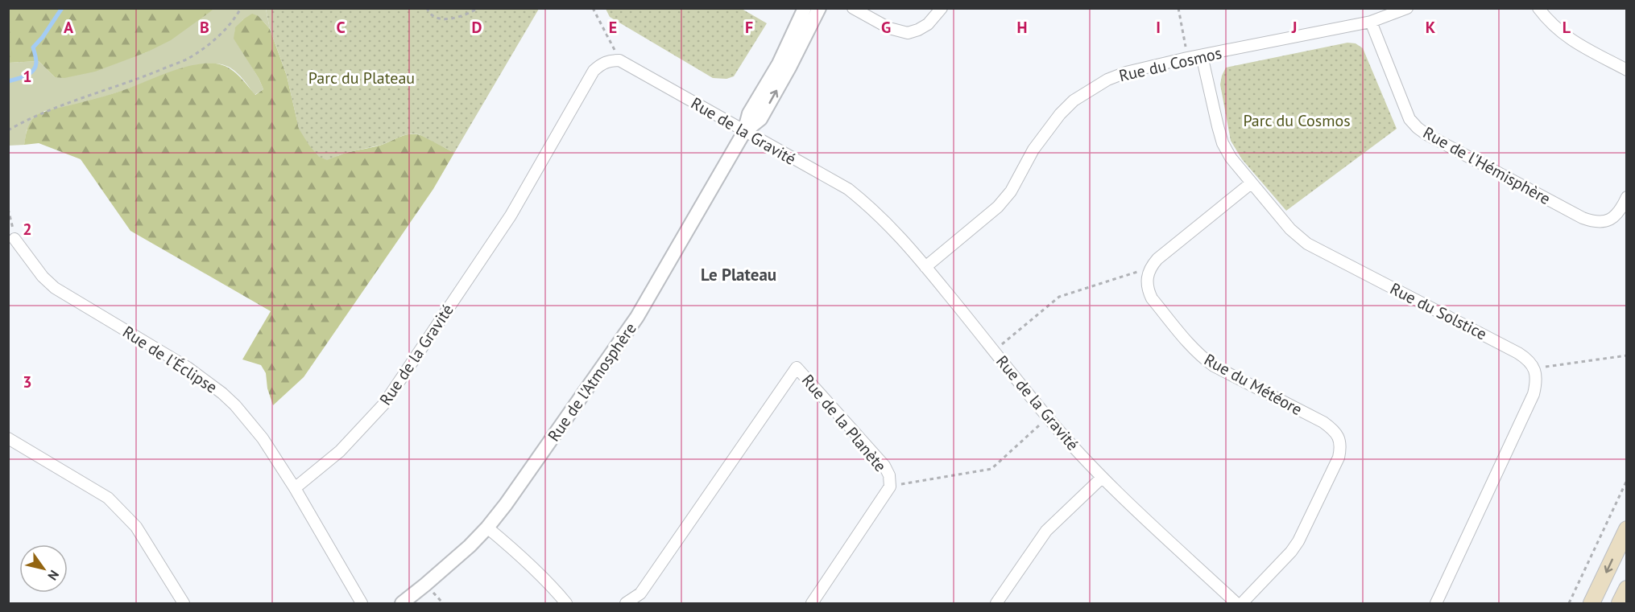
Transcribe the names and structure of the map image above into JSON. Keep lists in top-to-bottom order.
{
  "streets": {
    "street": [
      "Rue du Cosmos",
      "Rue de la Gravité",
      "Rue de l'Hémisphère",
      "Rue du Solstice",
      "Rue de l'Éclipse",
      "Rue de l'Atmosphère",
      "Rue du Météore",
      "Rue de la Planète"
    ]
  },
  "crossings": [
    ["Rue du Cosmos", "Rue de la Gravité"],
    ["Rue du Cosmos", "Rue de l'Hémisphère"],
    ["Rue du Cosmos", "Rue du Solstice"],
    ["Rue de la Gravité", "Rue de l'Éclipse"],
    ["Rue de la Gravité", "Rue de l'Atmosphère"]
  ],
  "districts": ["Le Plateau"],
  "parks": ["Parc du Plateau", "Parc du Cosmos"],
  "north": "bottom right",
  "grid": {
    "columns": [
      "A",
      "B",
      "C",
      "D",
      "E",
      "F",
      "G",
      "H",
      "I",
      "J",
      "K",
      "L"
    ],
    "rows": ["1", "2", "3"]
  }
}
